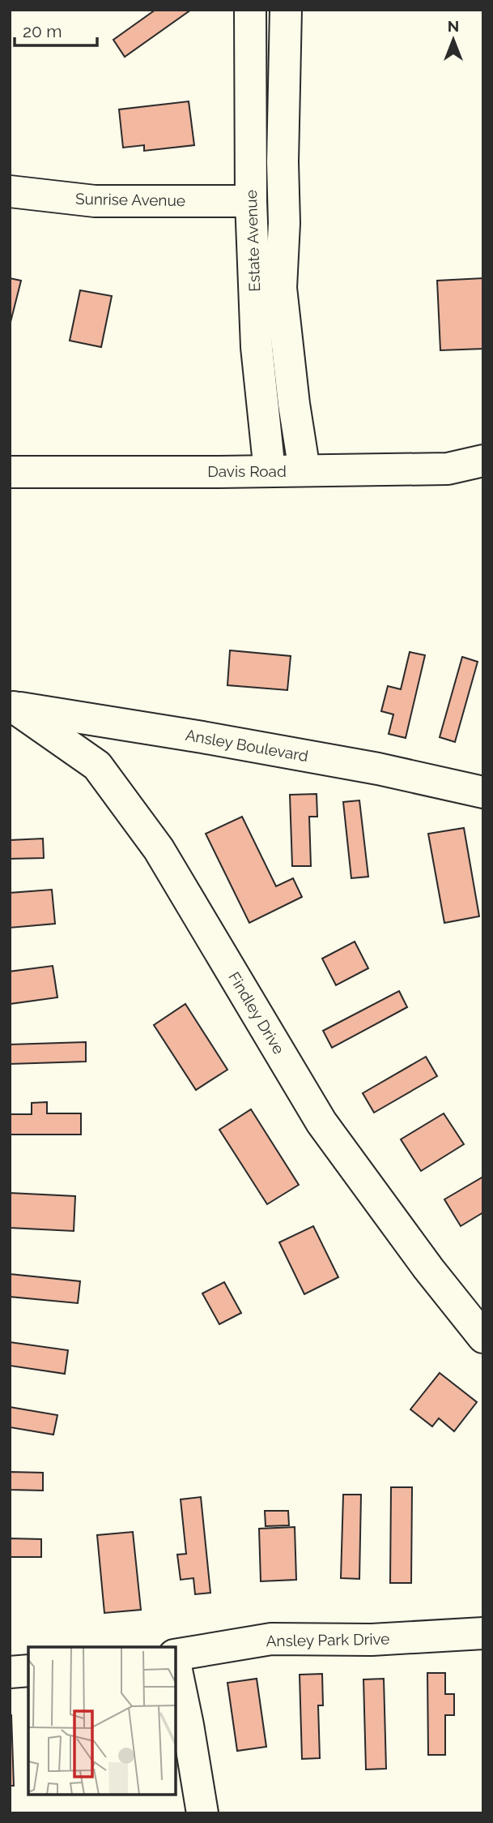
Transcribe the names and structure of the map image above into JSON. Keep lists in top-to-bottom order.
{
  "streets": {
    "street": [
      "Sunrise Avenue",
      "Estate Avenue",
      "Davis Road",
      "Ansley Boulevard",
      "Findley Drive",
      "Ansley Park Drive"
    ]
  },
  "crossings": [
    ["Sunrise Avenue", "Estate Avenue"],
    ["Estate Avenue", "Davis Road"],
    ["Ansley Boulevard", "Findley Drive"]
  ],
  "scale_bar": "20 m",
  "north": "top"
}
